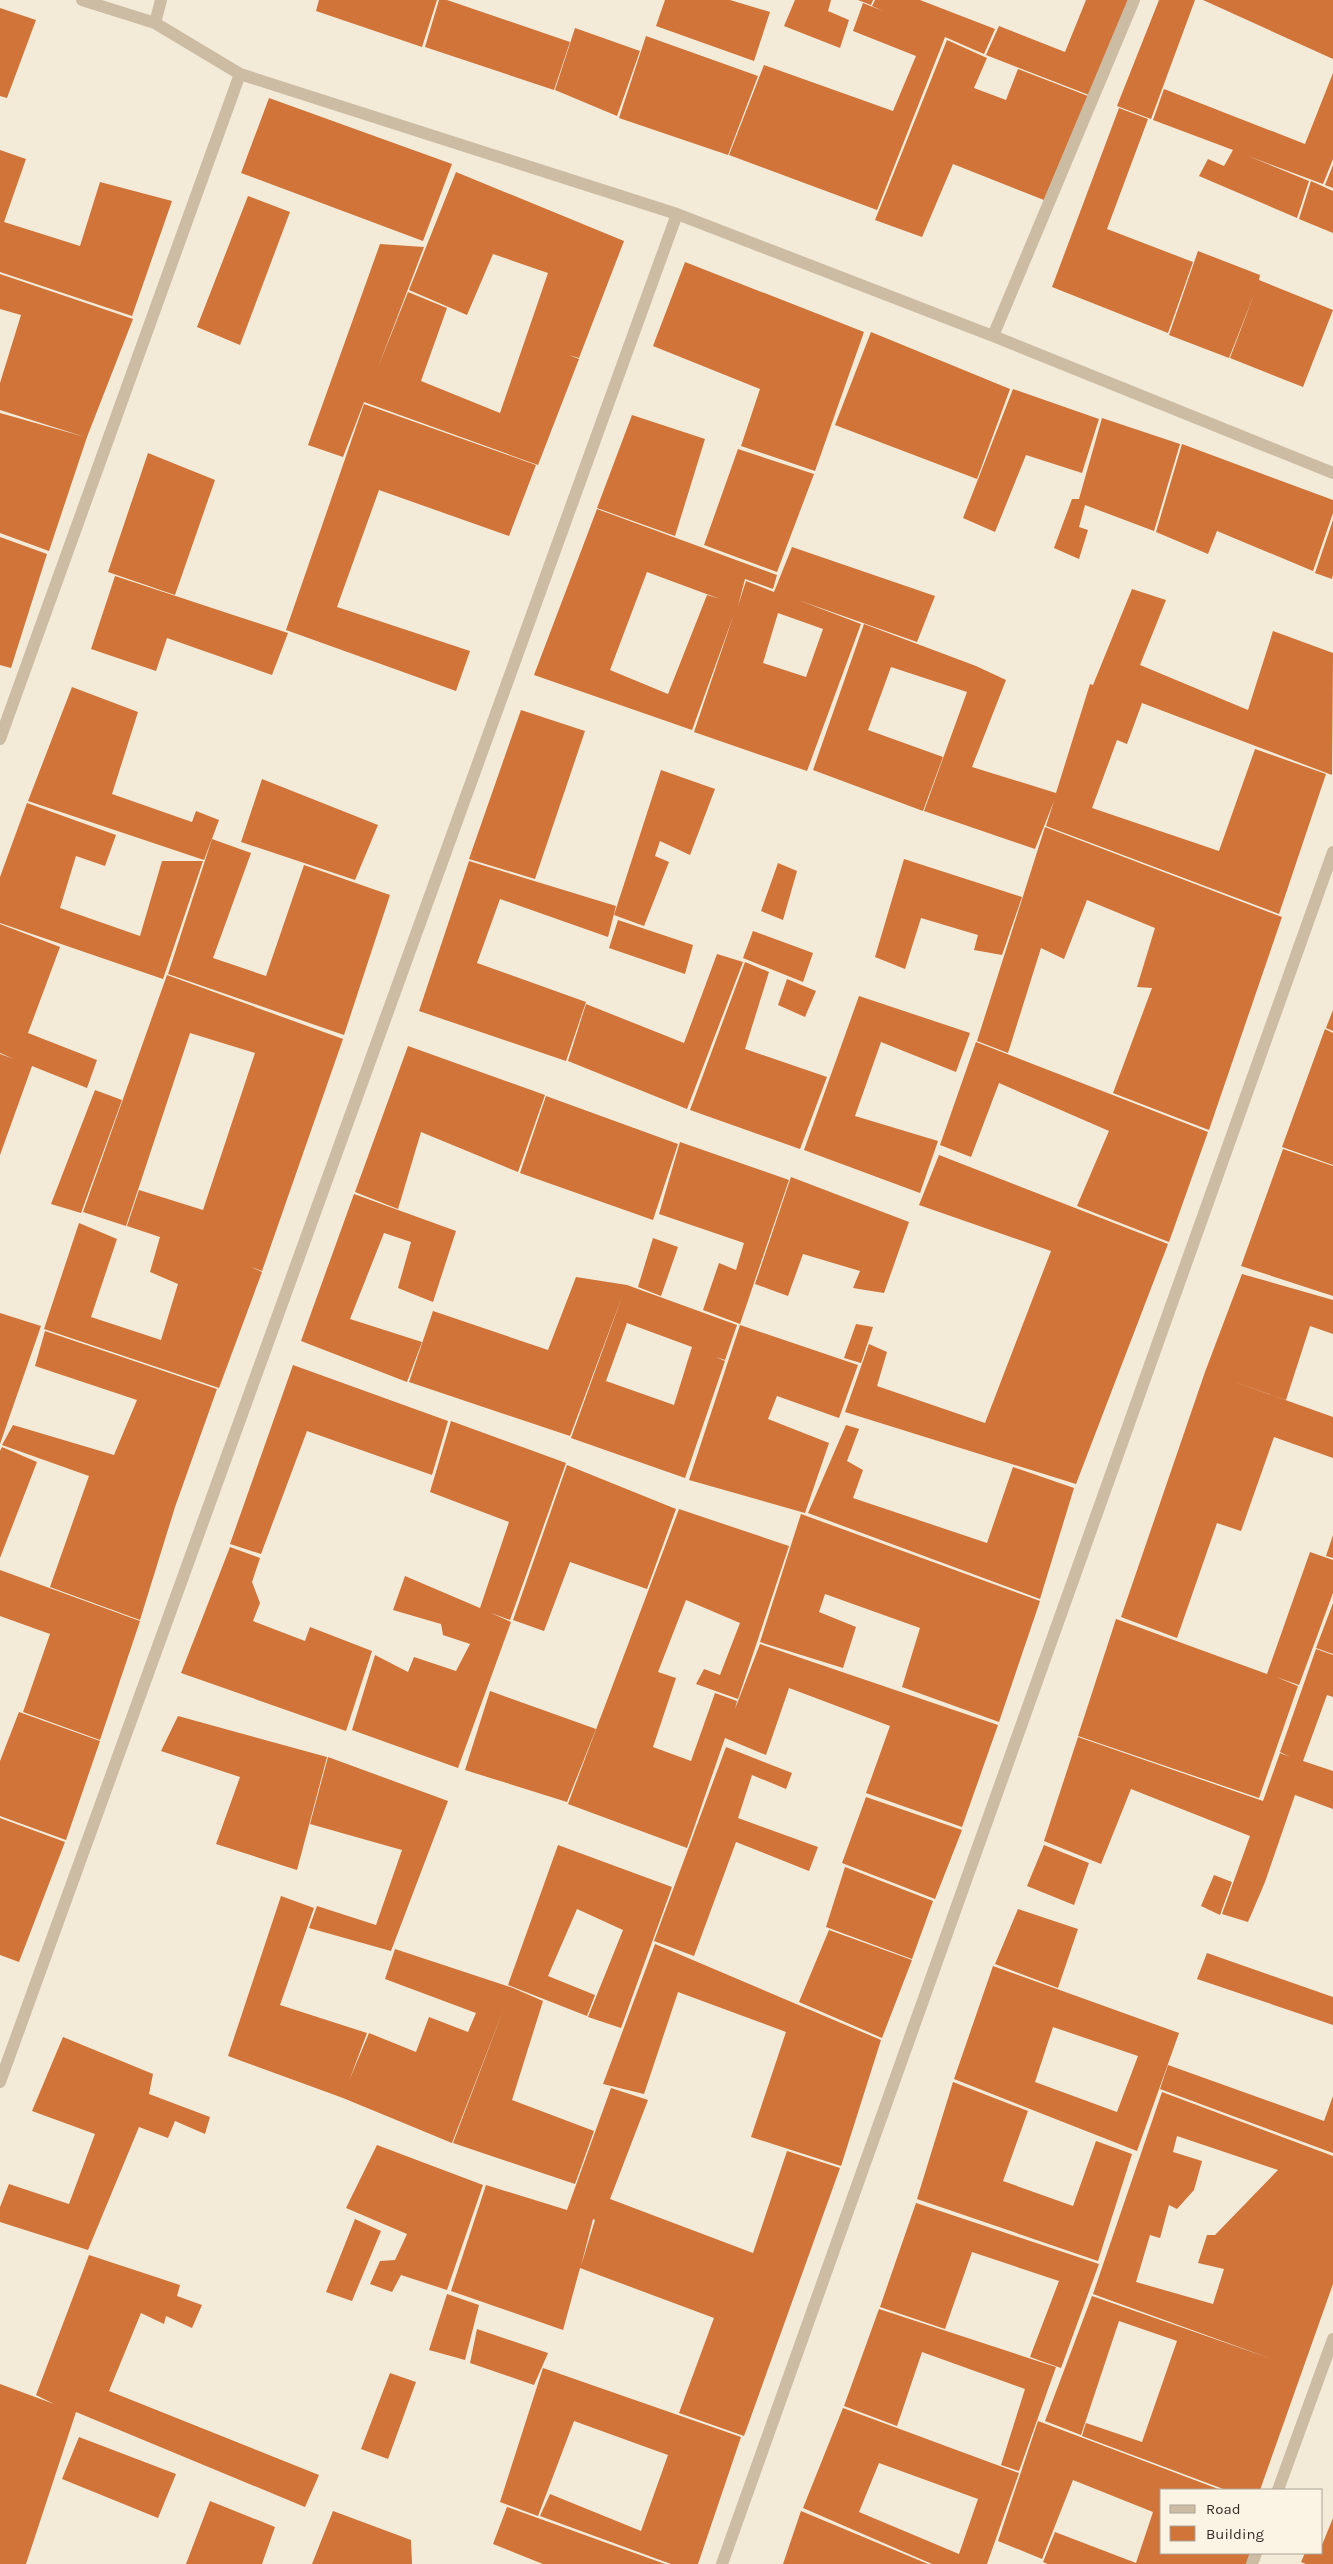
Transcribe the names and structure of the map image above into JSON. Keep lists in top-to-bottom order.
{
  "legend": ["Road", "Building"]
}
